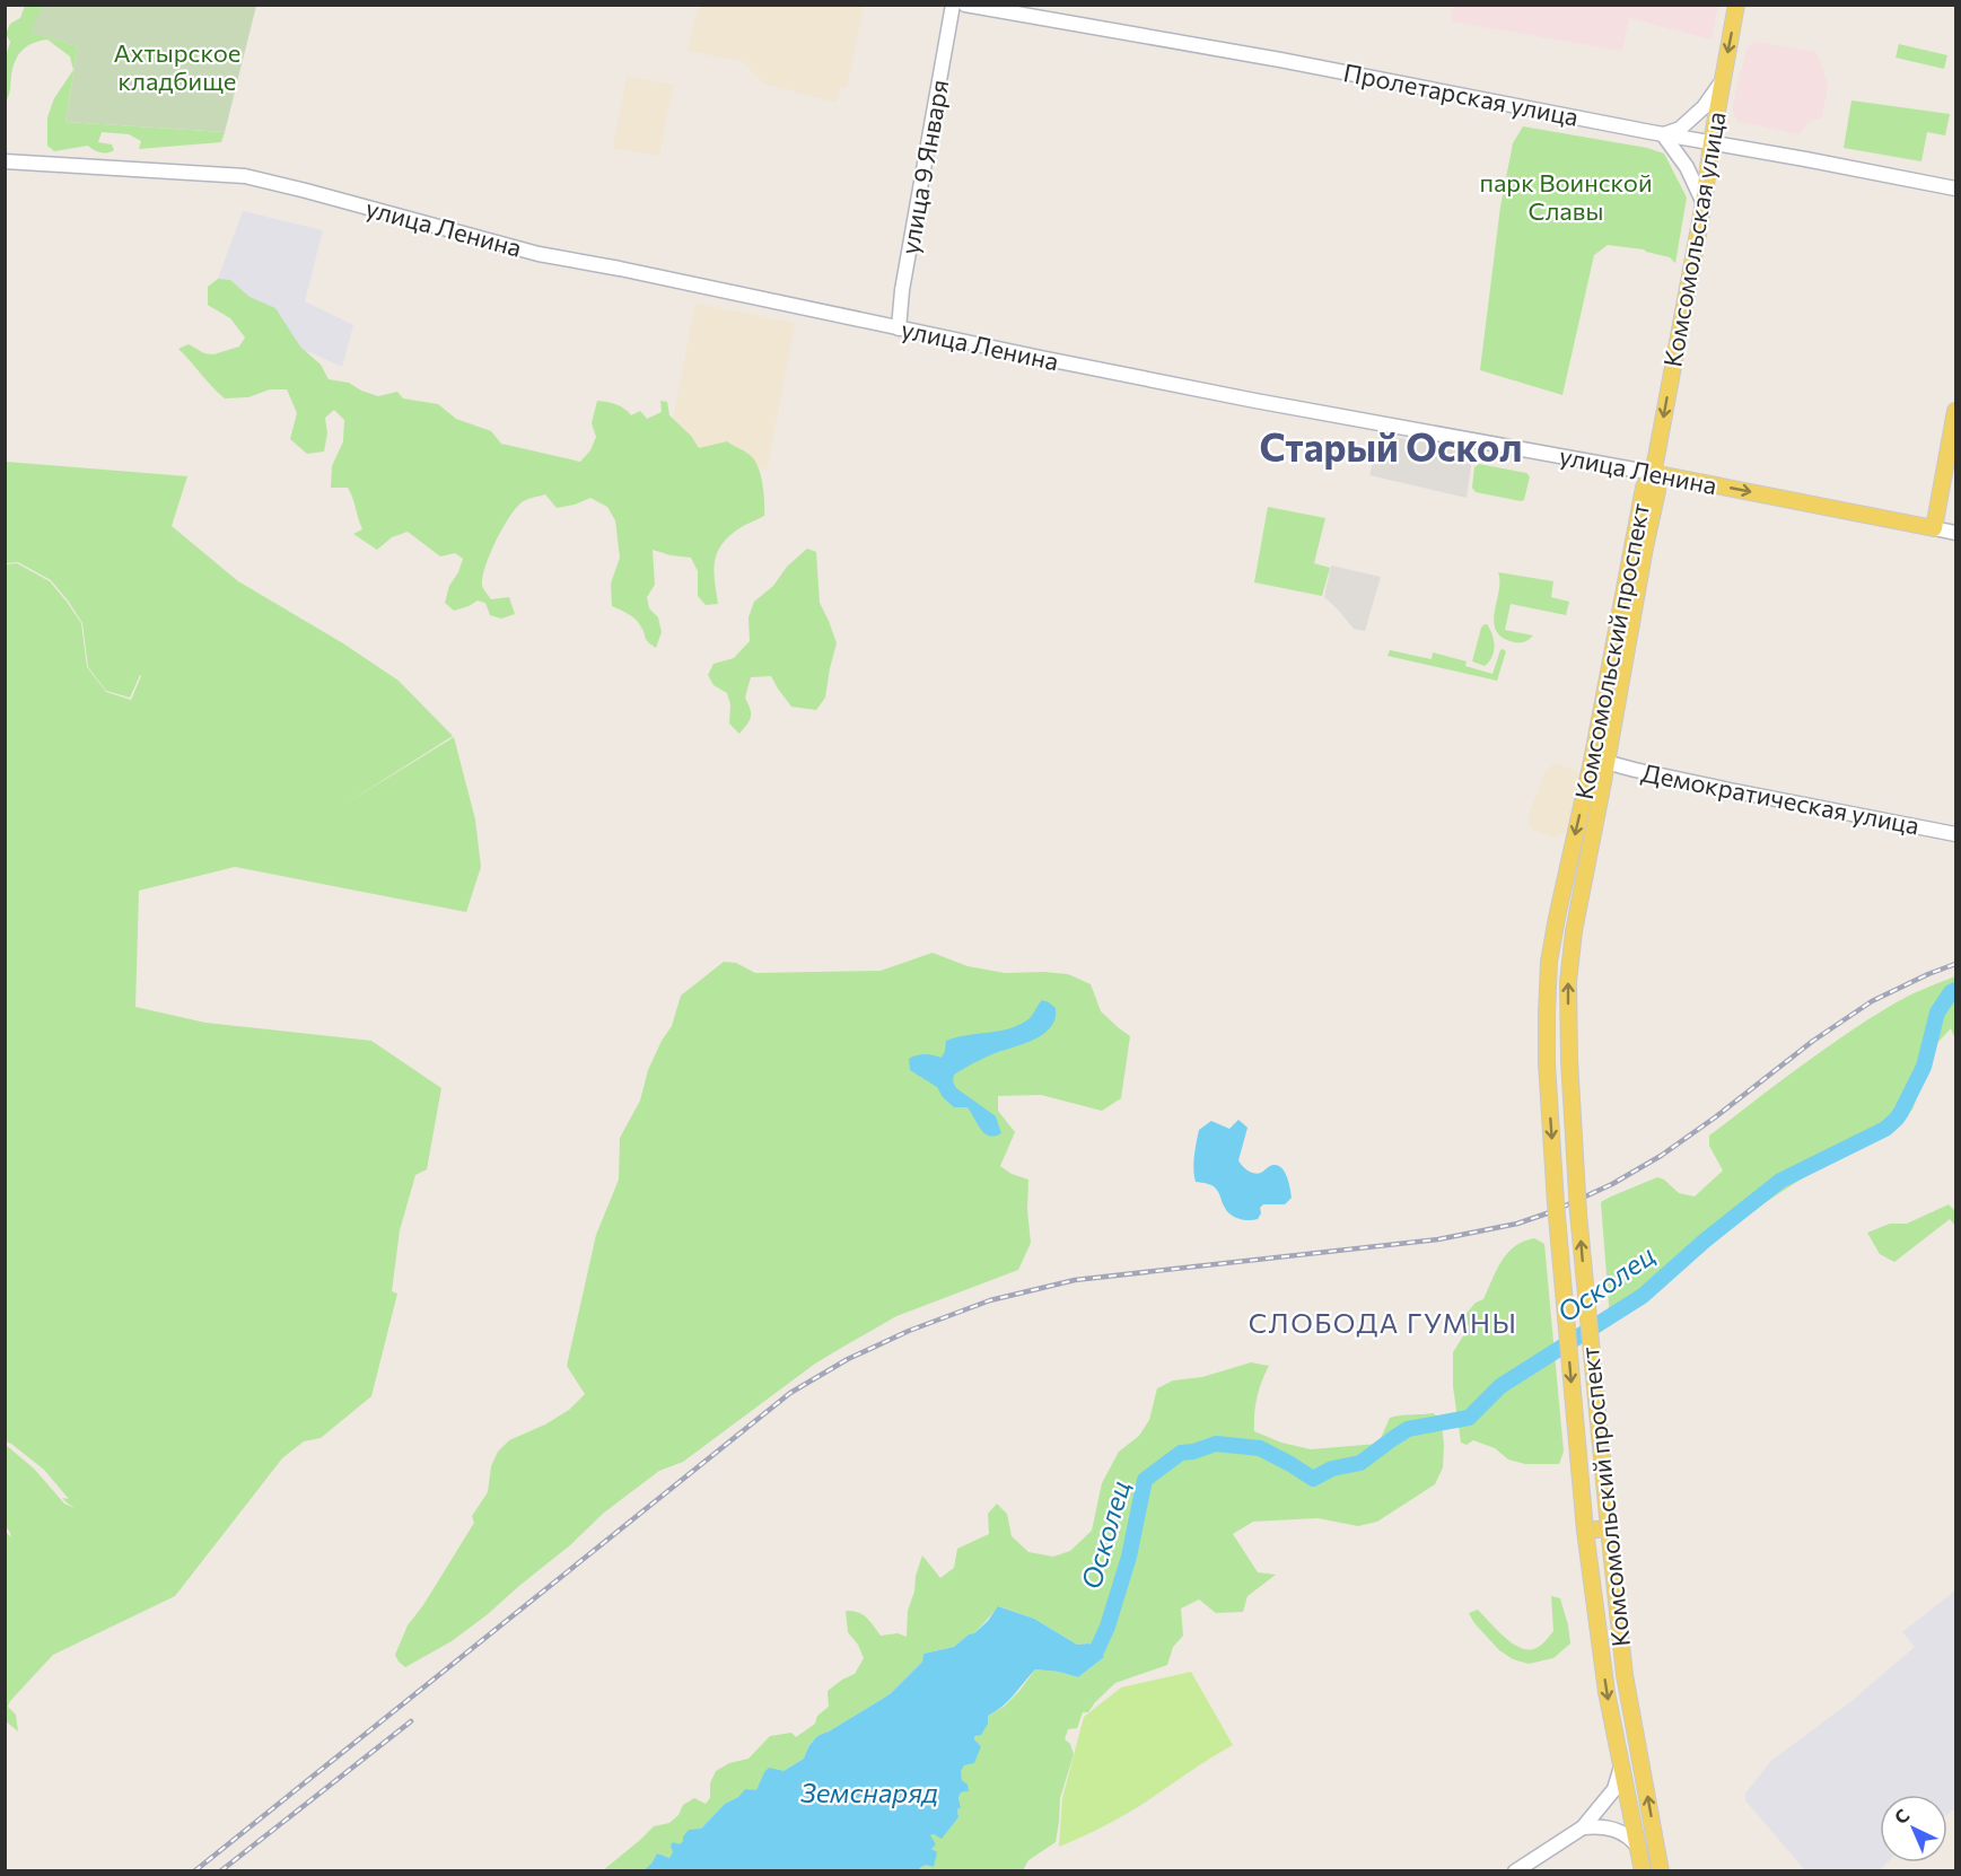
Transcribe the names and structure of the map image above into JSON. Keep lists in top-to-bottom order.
{
  "streets": {
    "main road": [
      "Пролетарская улица",
      "улица 9 Января",
      "улица Ленина",
      "Комсомольская улица",
      "Комсомольский проспект",
      "Демократическая улица"
    ]
  },
  "crossings": [
    ["Пролетарская улица", "Комсомольская улица"],
    ["улица 9 Января", "улица Ленина"],
    ["улица Ленина", "Комсомольская улица"],
    ["улица Ленина", "Комсомольский проспект"],
    ["Комсомольская улица", "Комсомольский проспект"],
    ["Комсомольский проспект", "Демократическая улица"]
  ],
  "one_way": ["Комсомольская улица"],
  "districts": ["Старый Оскол", "СЛОБОДА ГУМНЫ"],
  "water": ["Осколец", "Земснаряд"],
  "parks": ["Ахтырское кладбище", "парк Воинской Славы"],
  "north": "top left"
}
